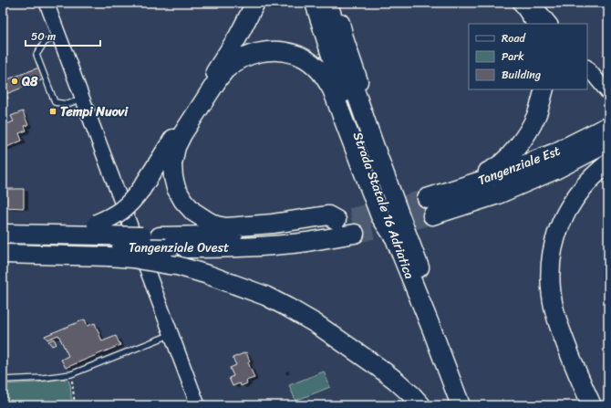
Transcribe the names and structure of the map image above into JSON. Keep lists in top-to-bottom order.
{
  "streets": {
    "highway": ["Tangenziale Est", "Strada Statale 16 Adriatica", "Tangenziale Ovest"]
  },
  "crossings": [
    ["Strada Statale 16 Adriatica", "Tangenziale Ovest"]
  ],
  "places": {
    "other": ["Q8"],
    "transit": ["Tempi Nuovi"]
  },
  "legend": ["Road", "Park", "Building"],
  "scale_bar": "50 m"
}
